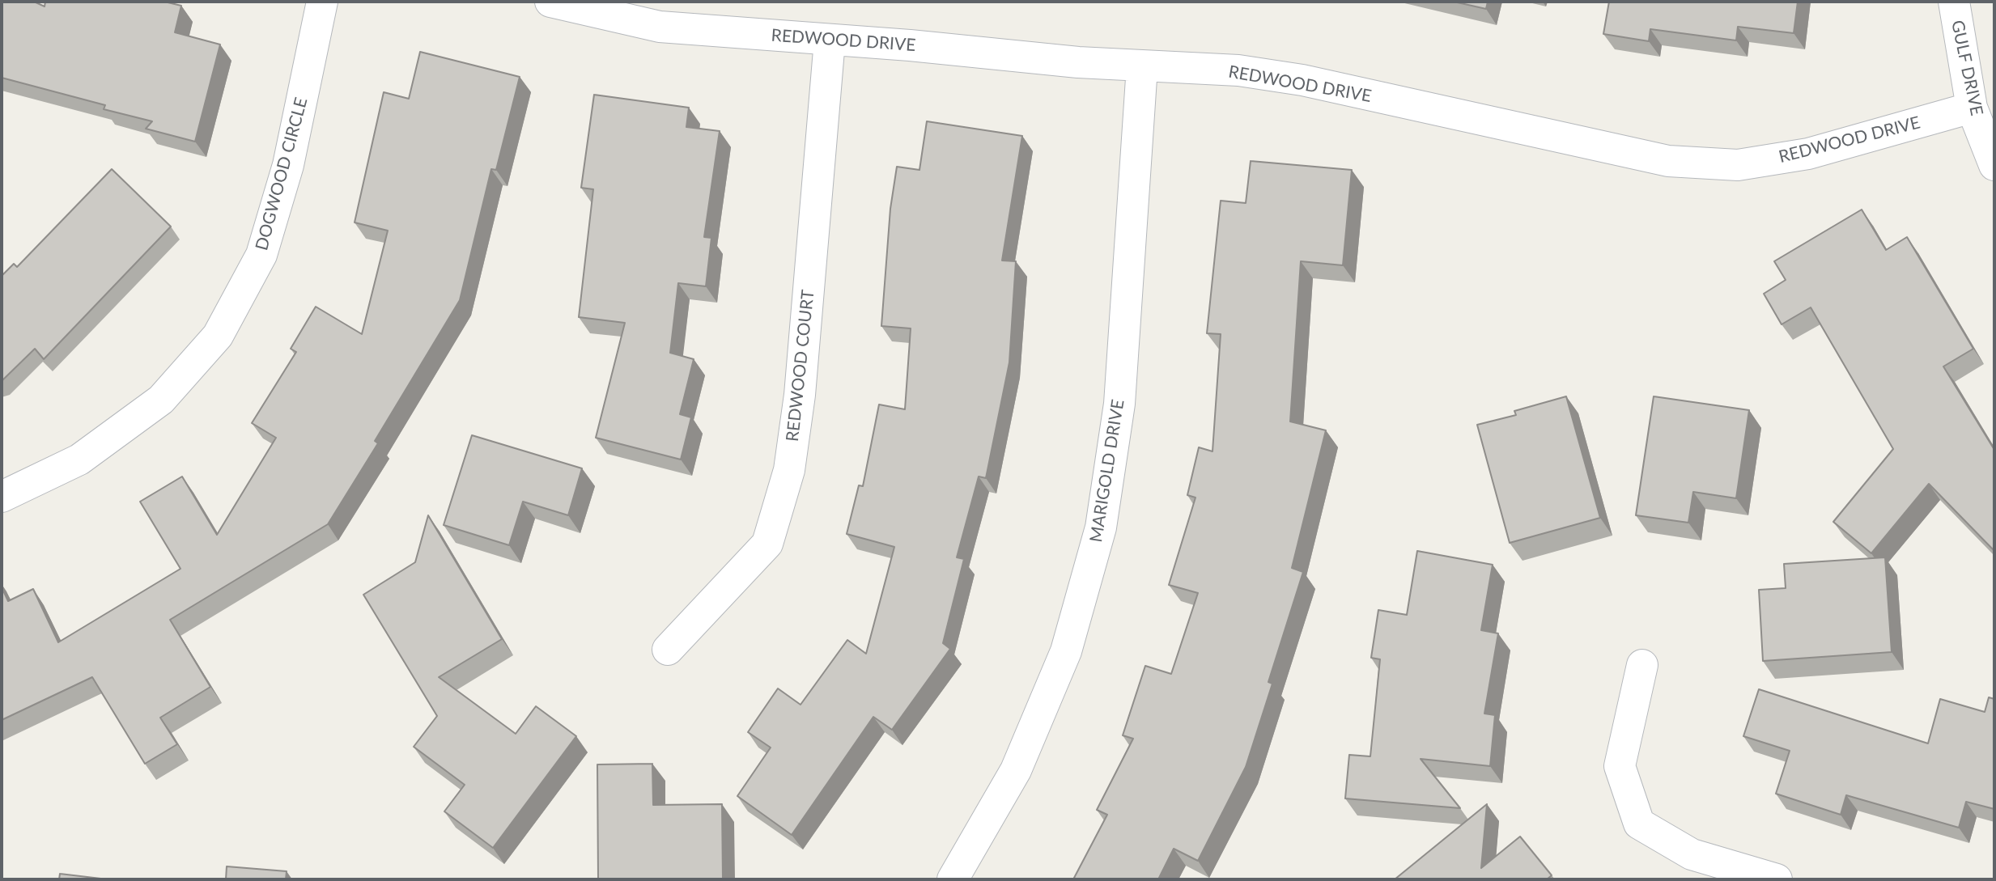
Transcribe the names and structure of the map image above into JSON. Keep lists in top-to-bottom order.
{
  "streets": {
    "street": [
      "REDWOOD DRIVE",
      "GULF DRIVE",
      "DOGWOOD CIRCLE",
      "REDWOOD COURT",
      "MARIGOLD DRIVE"
    ]
  },
  "crossings": [
    ["REDWOOD DRIVE", "GULF DRIVE"],
    ["REDWOOD DRIVE", "REDWOOD COURT"],
    ["REDWOOD DRIVE", "MARIGOLD DRIVE"]
  ]
}
